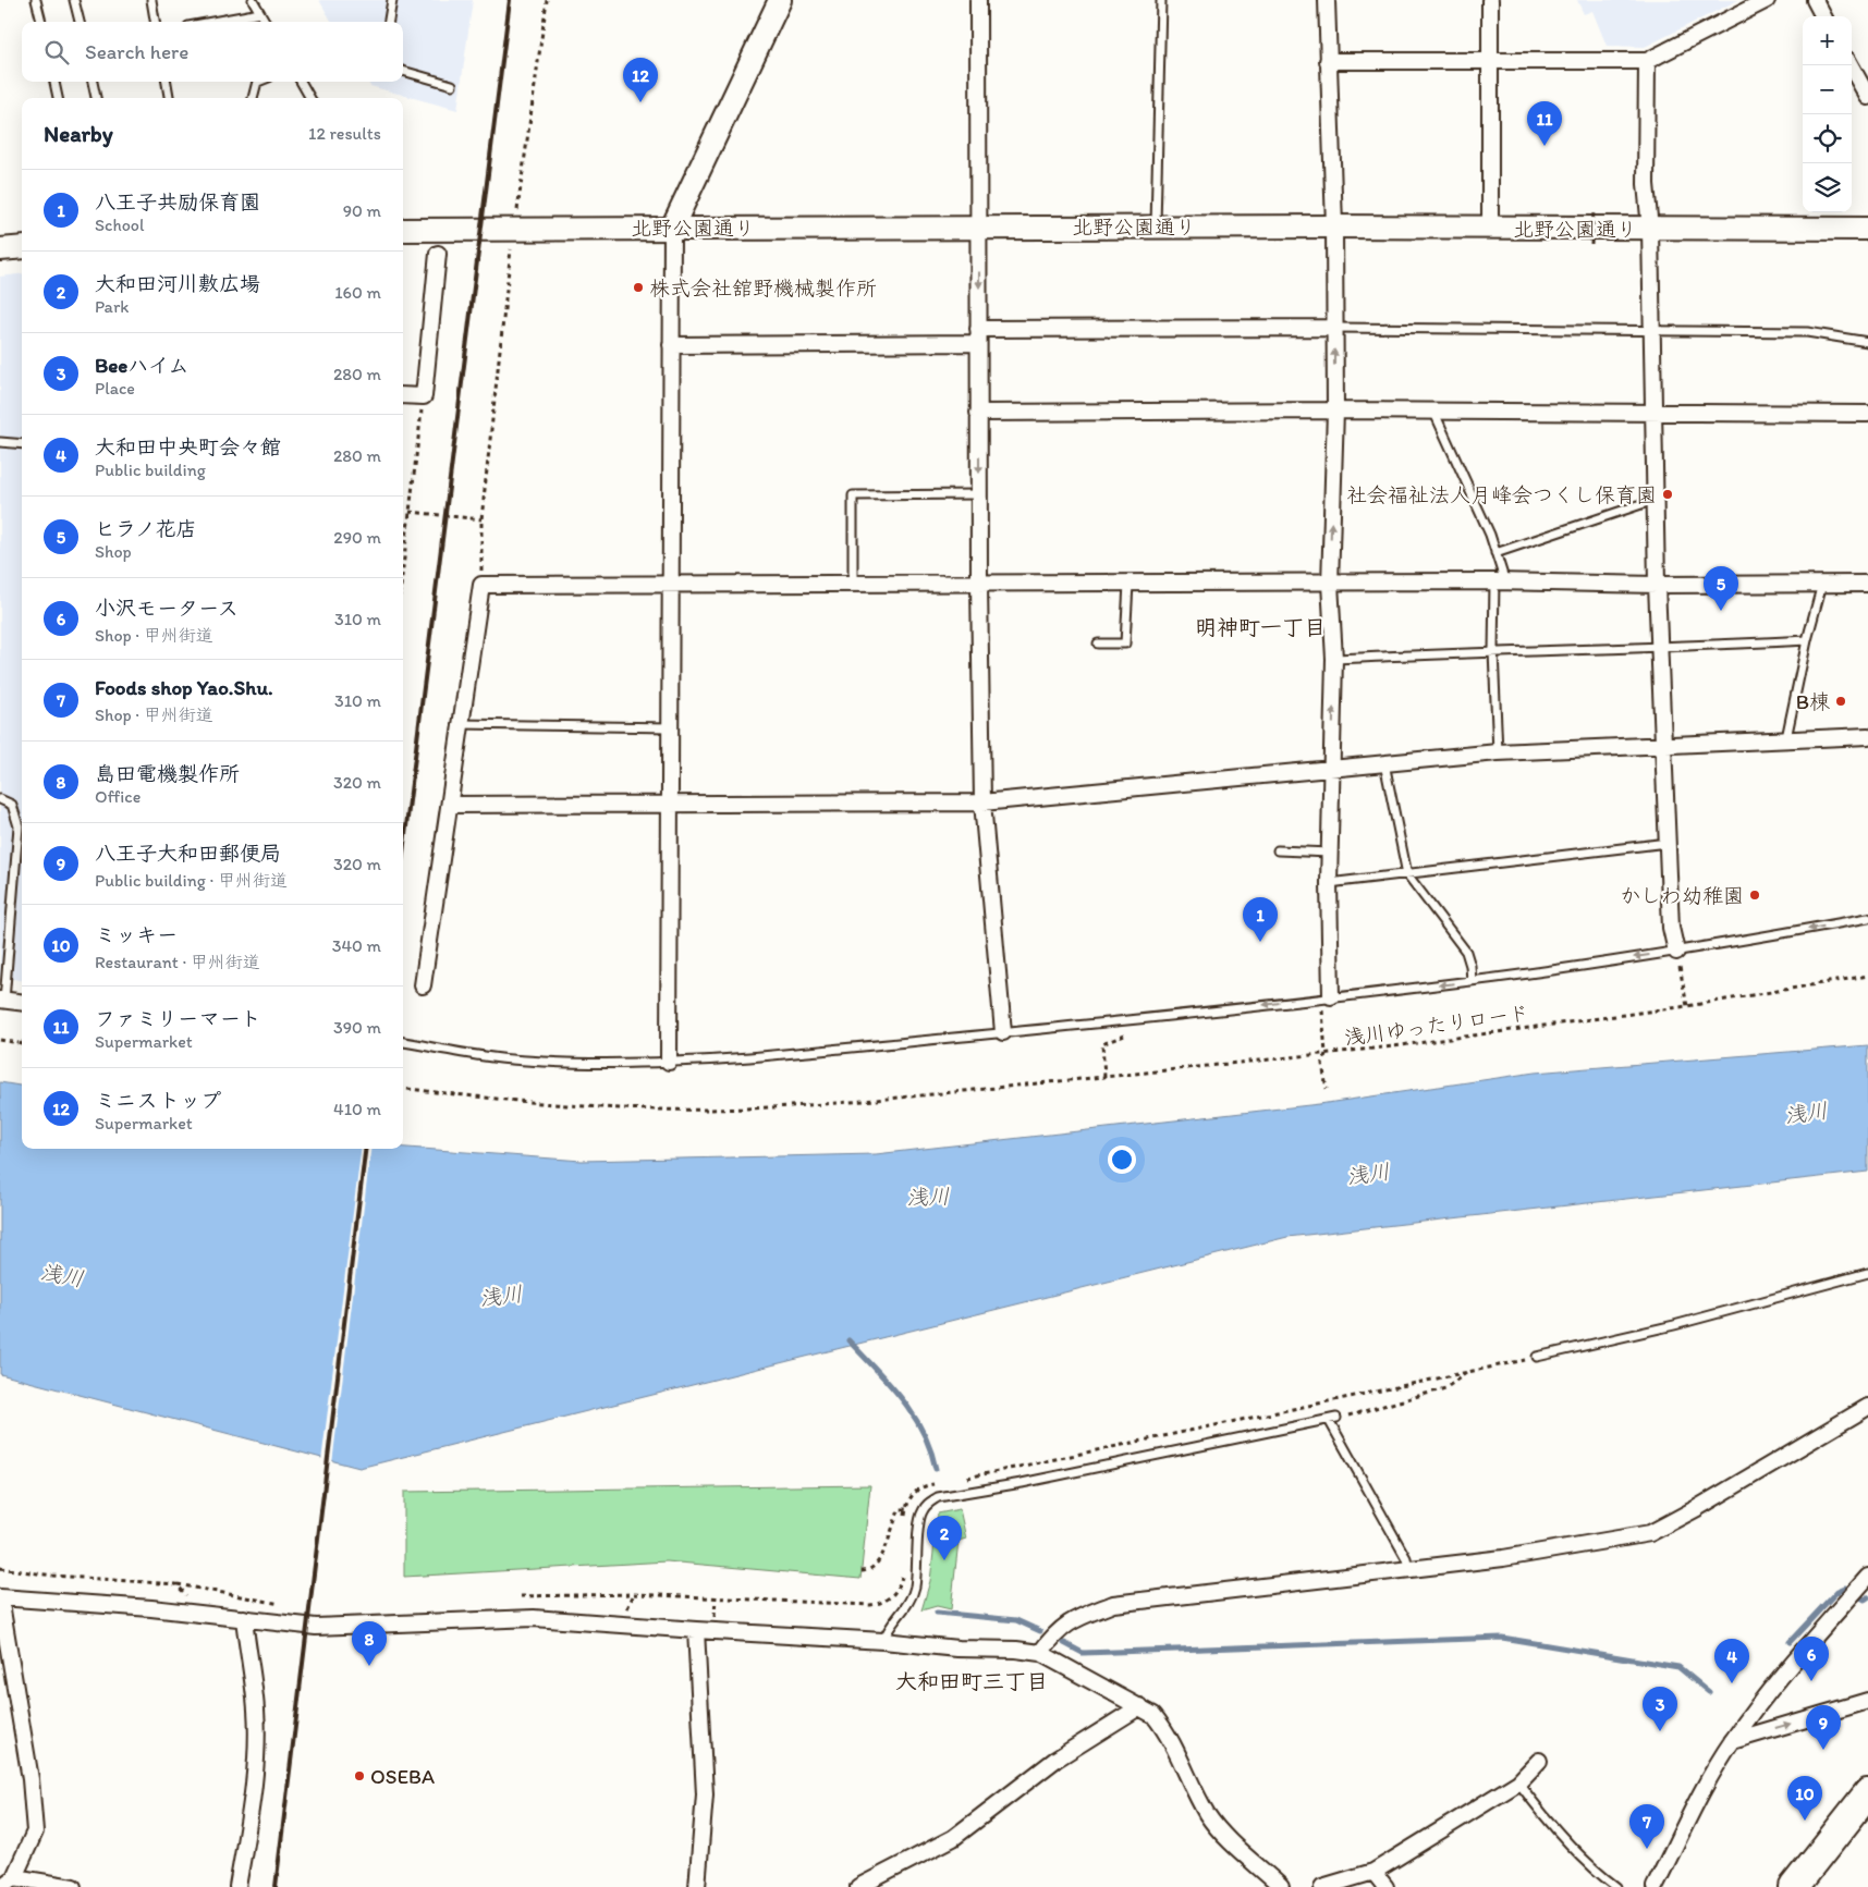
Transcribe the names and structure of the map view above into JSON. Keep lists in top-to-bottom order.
{
  "streets": {
    "street": ["北野公園通り"],
    "path": ["浅川ゆったりロード"]
  },
  "districts": ["明神町一丁目", "大和田町三丁目"],
  "water": ["浅川"],
  "places": [
    "株式会社舘野機械製作所",
    "社会福祉法人月峰会つくし保育園",
    "B棟",
    "かしわ幼稚園",
    "OSEBA"
  ],
  "page": {
    "map_buttons": ["+", "−"],
    "search": "Search here",
    "pins": [
      "12",
      "11",
      "5",
      "1",
      "2",
      "8",
      "6",
      "4",
      "3",
      "9",
      "10",
      "7"
    ],
    "heading": ["Nearby", "12 results"],
    "list": [
      {
        "mark": "1",
        "name": "八王子共励保育園",
        "note": "School",
        "value": "90 m"
      },
      {
        "mark": "2",
        "name": "大和田河川敷広場",
        "note": "Park",
        "value": "160 m"
      },
      {
        "mark": "3",
        "name": "Beeハイム",
        "note": "Place",
        "value": "280 m"
      },
      {
        "mark": "4",
        "name": "大和田中央町会々館",
        "note": "Public building",
        "value": "280 m"
      },
      {
        "mark": "5",
        "name": "ヒラノ花店",
        "note": "Shop",
        "value": "290 m"
      },
      {
        "mark": "6",
        "name": "小沢モータース",
        "note": "Shop · 甲州街道",
        "value": "310 m"
      },
      {
        "mark": "7",
        "name": "Foods shop Yao.Shu.",
        "note": "Shop · 甲州街道",
        "value": "310 m"
      },
      {
        "mark": "8",
        "name": "島田電機製作所",
        "note": "Office",
        "value": "320 m"
      },
      {
        "mark": "9",
        "name": "八王子大和田郵便局",
        "note": "Public building · 甲州街道",
        "value": "320 m"
      },
      {
        "mark": "10",
        "name": "ミッキー",
        "note": "Restaurant · 甲州街道",
        "value": "340 m"
      },
      {
        "mark": "11",
        "name": "ファミリーマート",
        "note": "Supermarket",
        "value": "390 m"
      },
      {
        "mark": "12",
        "name": "ミニストップ",
        "note": "Supermarket",
        "value": "410 m"
      }
    ]
  }
}
